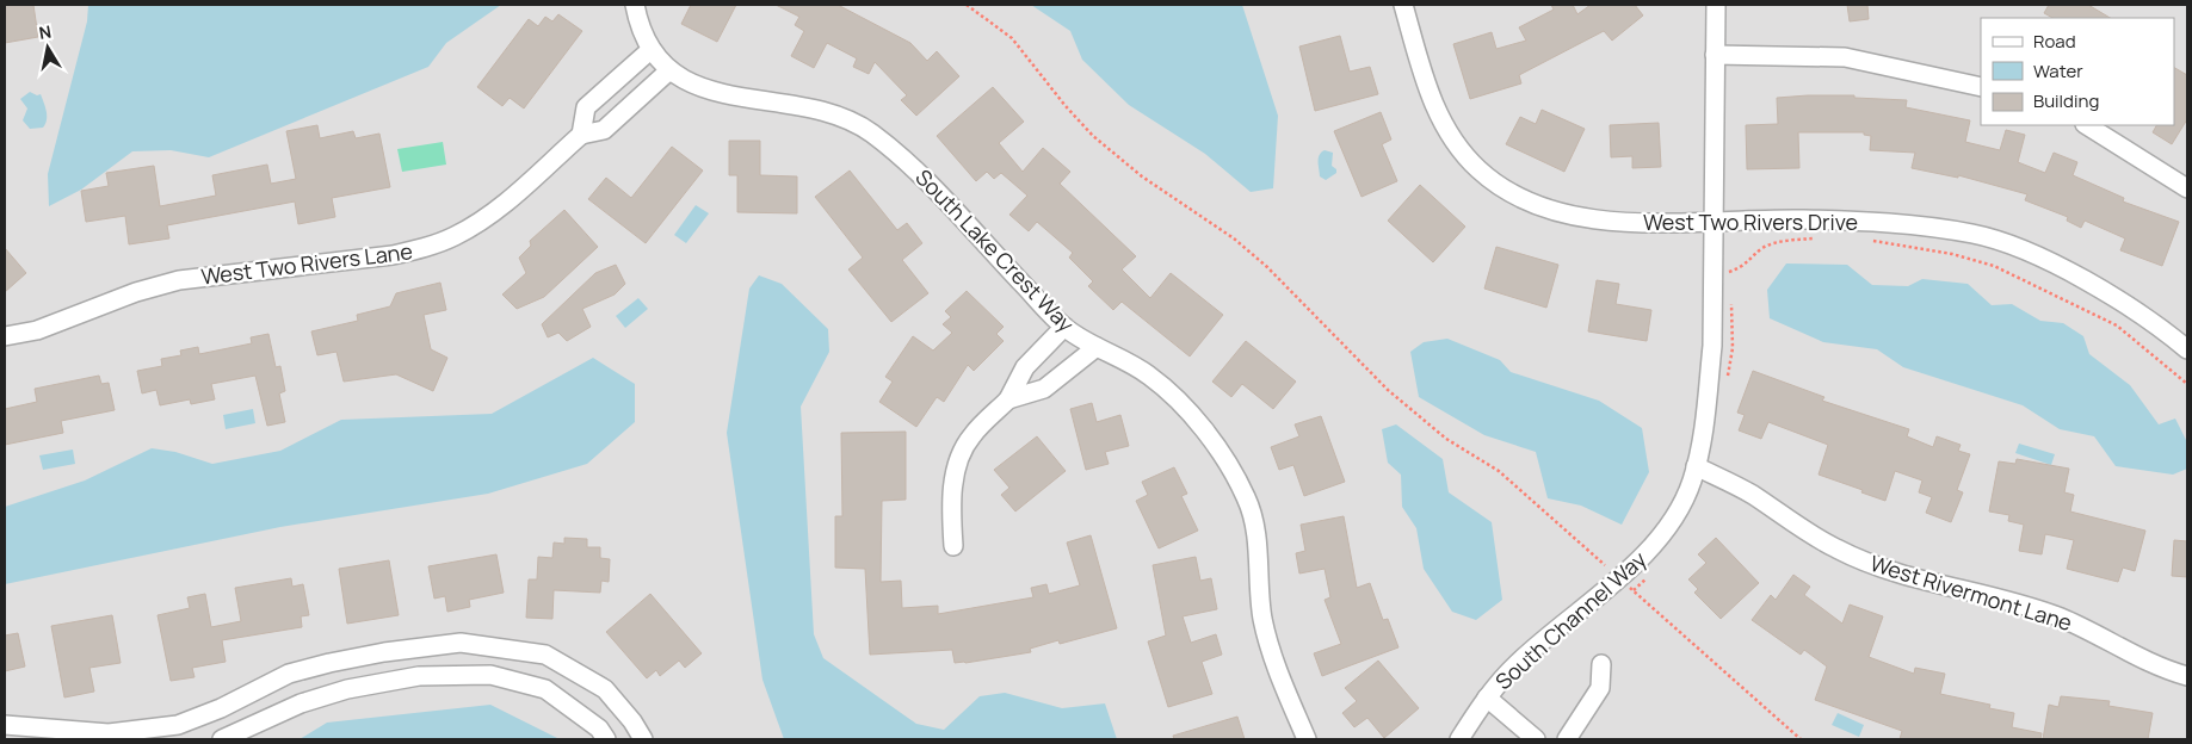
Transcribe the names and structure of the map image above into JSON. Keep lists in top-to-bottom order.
{
  "streets": {
    "street": [
      "West Two Rivers Drive",
      "South Lake Crest Way",
      "West Two Rivers Lane",
      "West Rivermont Lane",
      "South Channel Way"
    ]
  },
  "crossings": [
    ["West Two Rivers Drive", "South Channel Way"],
    ["South Lake Crest Way", "West Two Rivers Lane"],
    ["West Rivermont Lane", "South Channel Way"]
  ],
  "legend": ["Road", "Water", "Building"],
  "north": "top"
}
